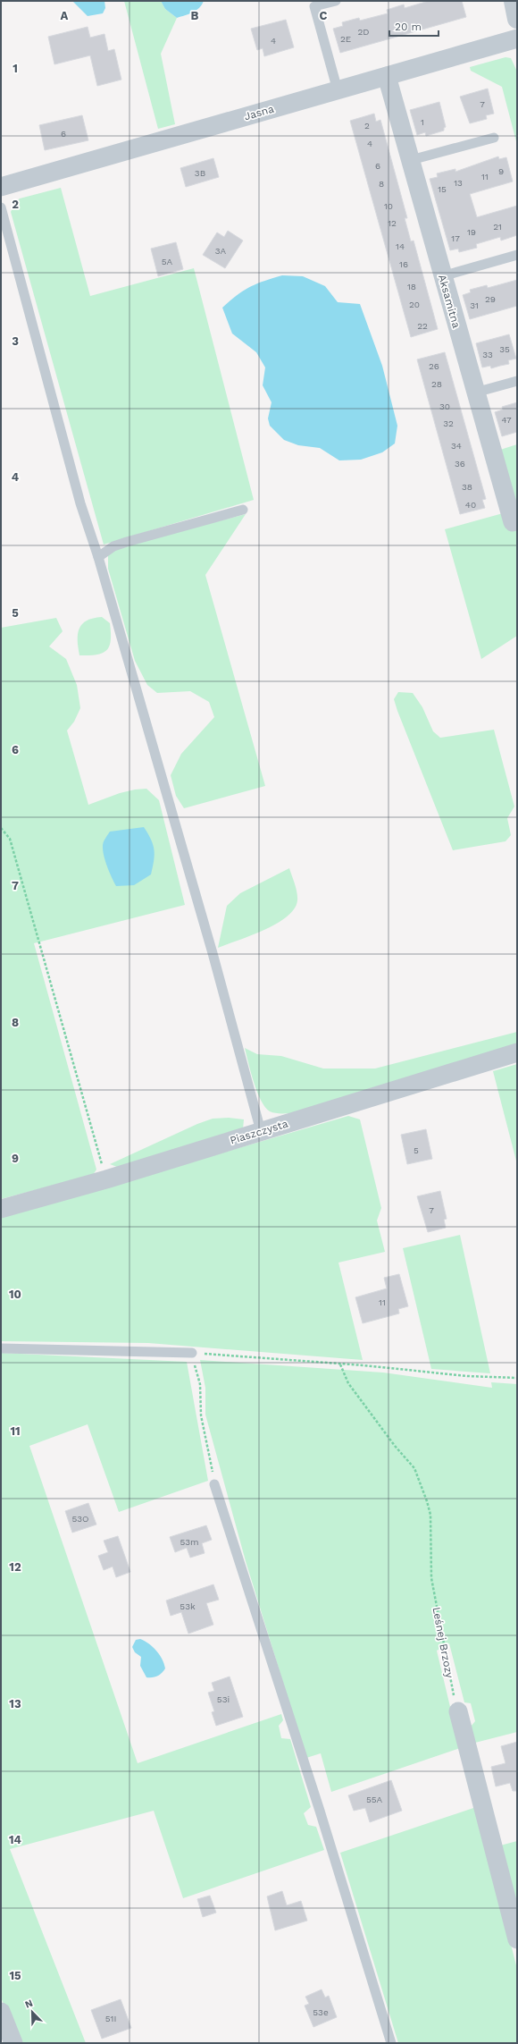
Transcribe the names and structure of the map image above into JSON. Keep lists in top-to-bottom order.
{
  "streets": {
    "street": ["Jasna", "Aksamitna", "Piaszczysta"],
    "path": ["Leśnej Brzozy"]
  },
  "crossings": [
    ["Jasna", "Aksamitna"]
  ],
  "house_numbers": [
    "2D",
    "2E",
    "4",
    "7",
    "1",
    "2",
    "6",
    "4",
    "6",
    "9",
    "3B",
    "11",
    "13",
    "8",
    "15",
    "10",
    "12",
    "21",
    "19",
    "17",
    "14",
    "3A",
    "5A",
    "16",
    "18",
    "29",
    "20",
    "31",
    "22",
    "35",
    "33",
    "26",
    "28",
    "30",
    "47",
    "32",
    "34",
    "36",
    "38",
    "40",
    "5",
    "7",
    "11",
    "53O",
    "53m",
    "53k",
    "53i",
    "55A",
    "53e",
    "51I"
  ],
  "scale_bar": "20 m",
  "north": "top left",
  "grid": {
    "columns": ["A", "B", "C"],
    "rows": [
      "1",
      "2",
      "3",
      "4",
      "5",
      "6",
      "7",
      "8",
      "9",
      "10",
      "11",
      "12",
      "13",
      "14",
      "15"
    ]
  }
}
